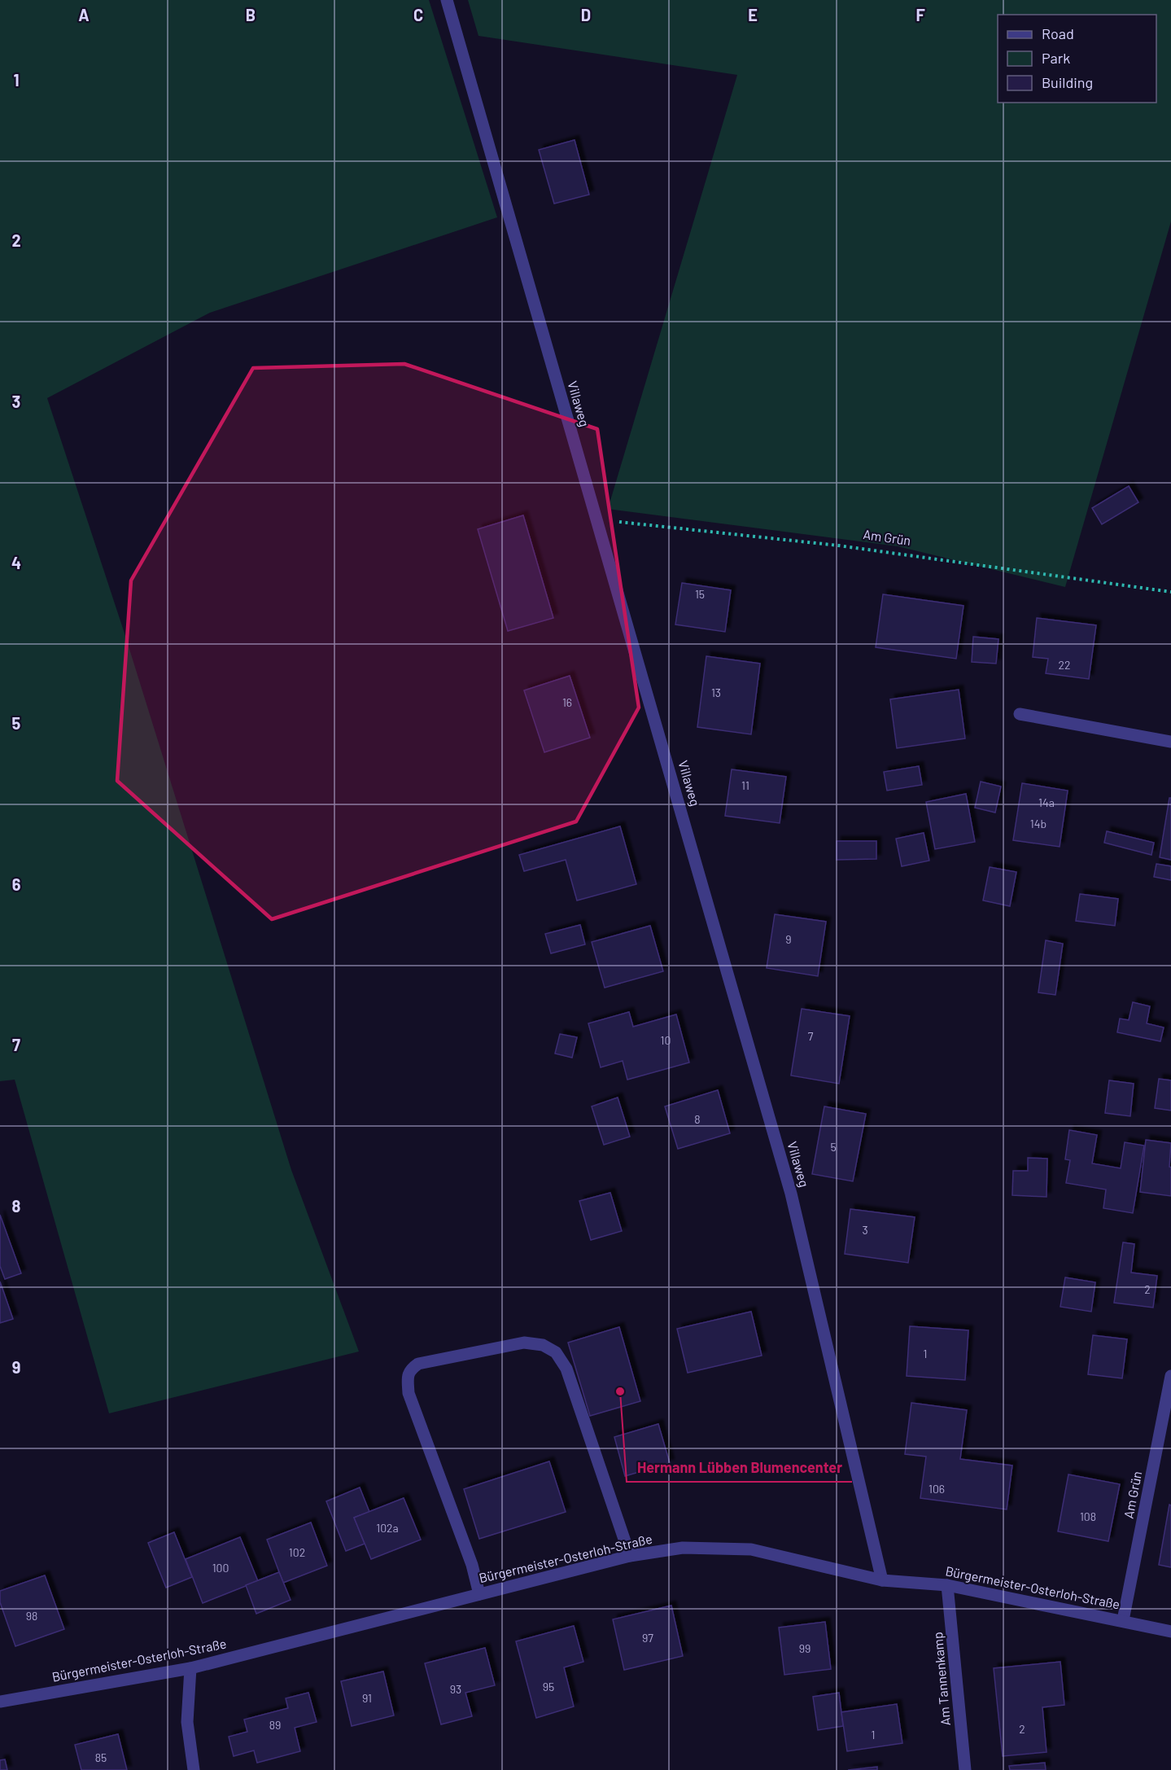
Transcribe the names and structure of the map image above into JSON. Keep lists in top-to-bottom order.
{
  "streets": {
    "street": [
      "Villaweg",
      "Am Grün",
      "Bürgermeister-Osterloh-Straße",
      "Am Tannenkamp"
    ]
  },
  "crossings": [
    ["Villaweg", "Am Grün"],
    ["Villaweg", "Bürgermeister-Osterloh-Straße"],
    ["Am Grün", "Bürgermeister-Osterloh-Straße"],
    ["Bürgermeister-Osterloh-Straße", "Am Tannenkamp"]
  ],
  "places": ["Hermann Lübben Blumencenter"],
  "house_numbers": [
    "15",
    "22",
    "13",
    "16",
    "11",
    "14a",
    "14b",
    "9",
    "7",
    "10",
    "8",
    "5",
    "3",
    "2",
    "1",
    "106",
    "108",
    "102a",
    "102",
    "100",
    "98",
    "97",
    "99",
    "95",
    "93",
    "91",
    "89",
    "2",
    "1",
    "85"
  ],
  "legend": ["Road", "Park", "Building"],
  "grid": {
    "columns": [
      "A",
      "B",
      "C",
      "D",
      "E",
      "F"
    ],
    "rows": [
      "1",
      "2",
      "3",
      "4",
      "5",
      "6",
      "7",
      "8",
      "9"
    ]
  }
}
